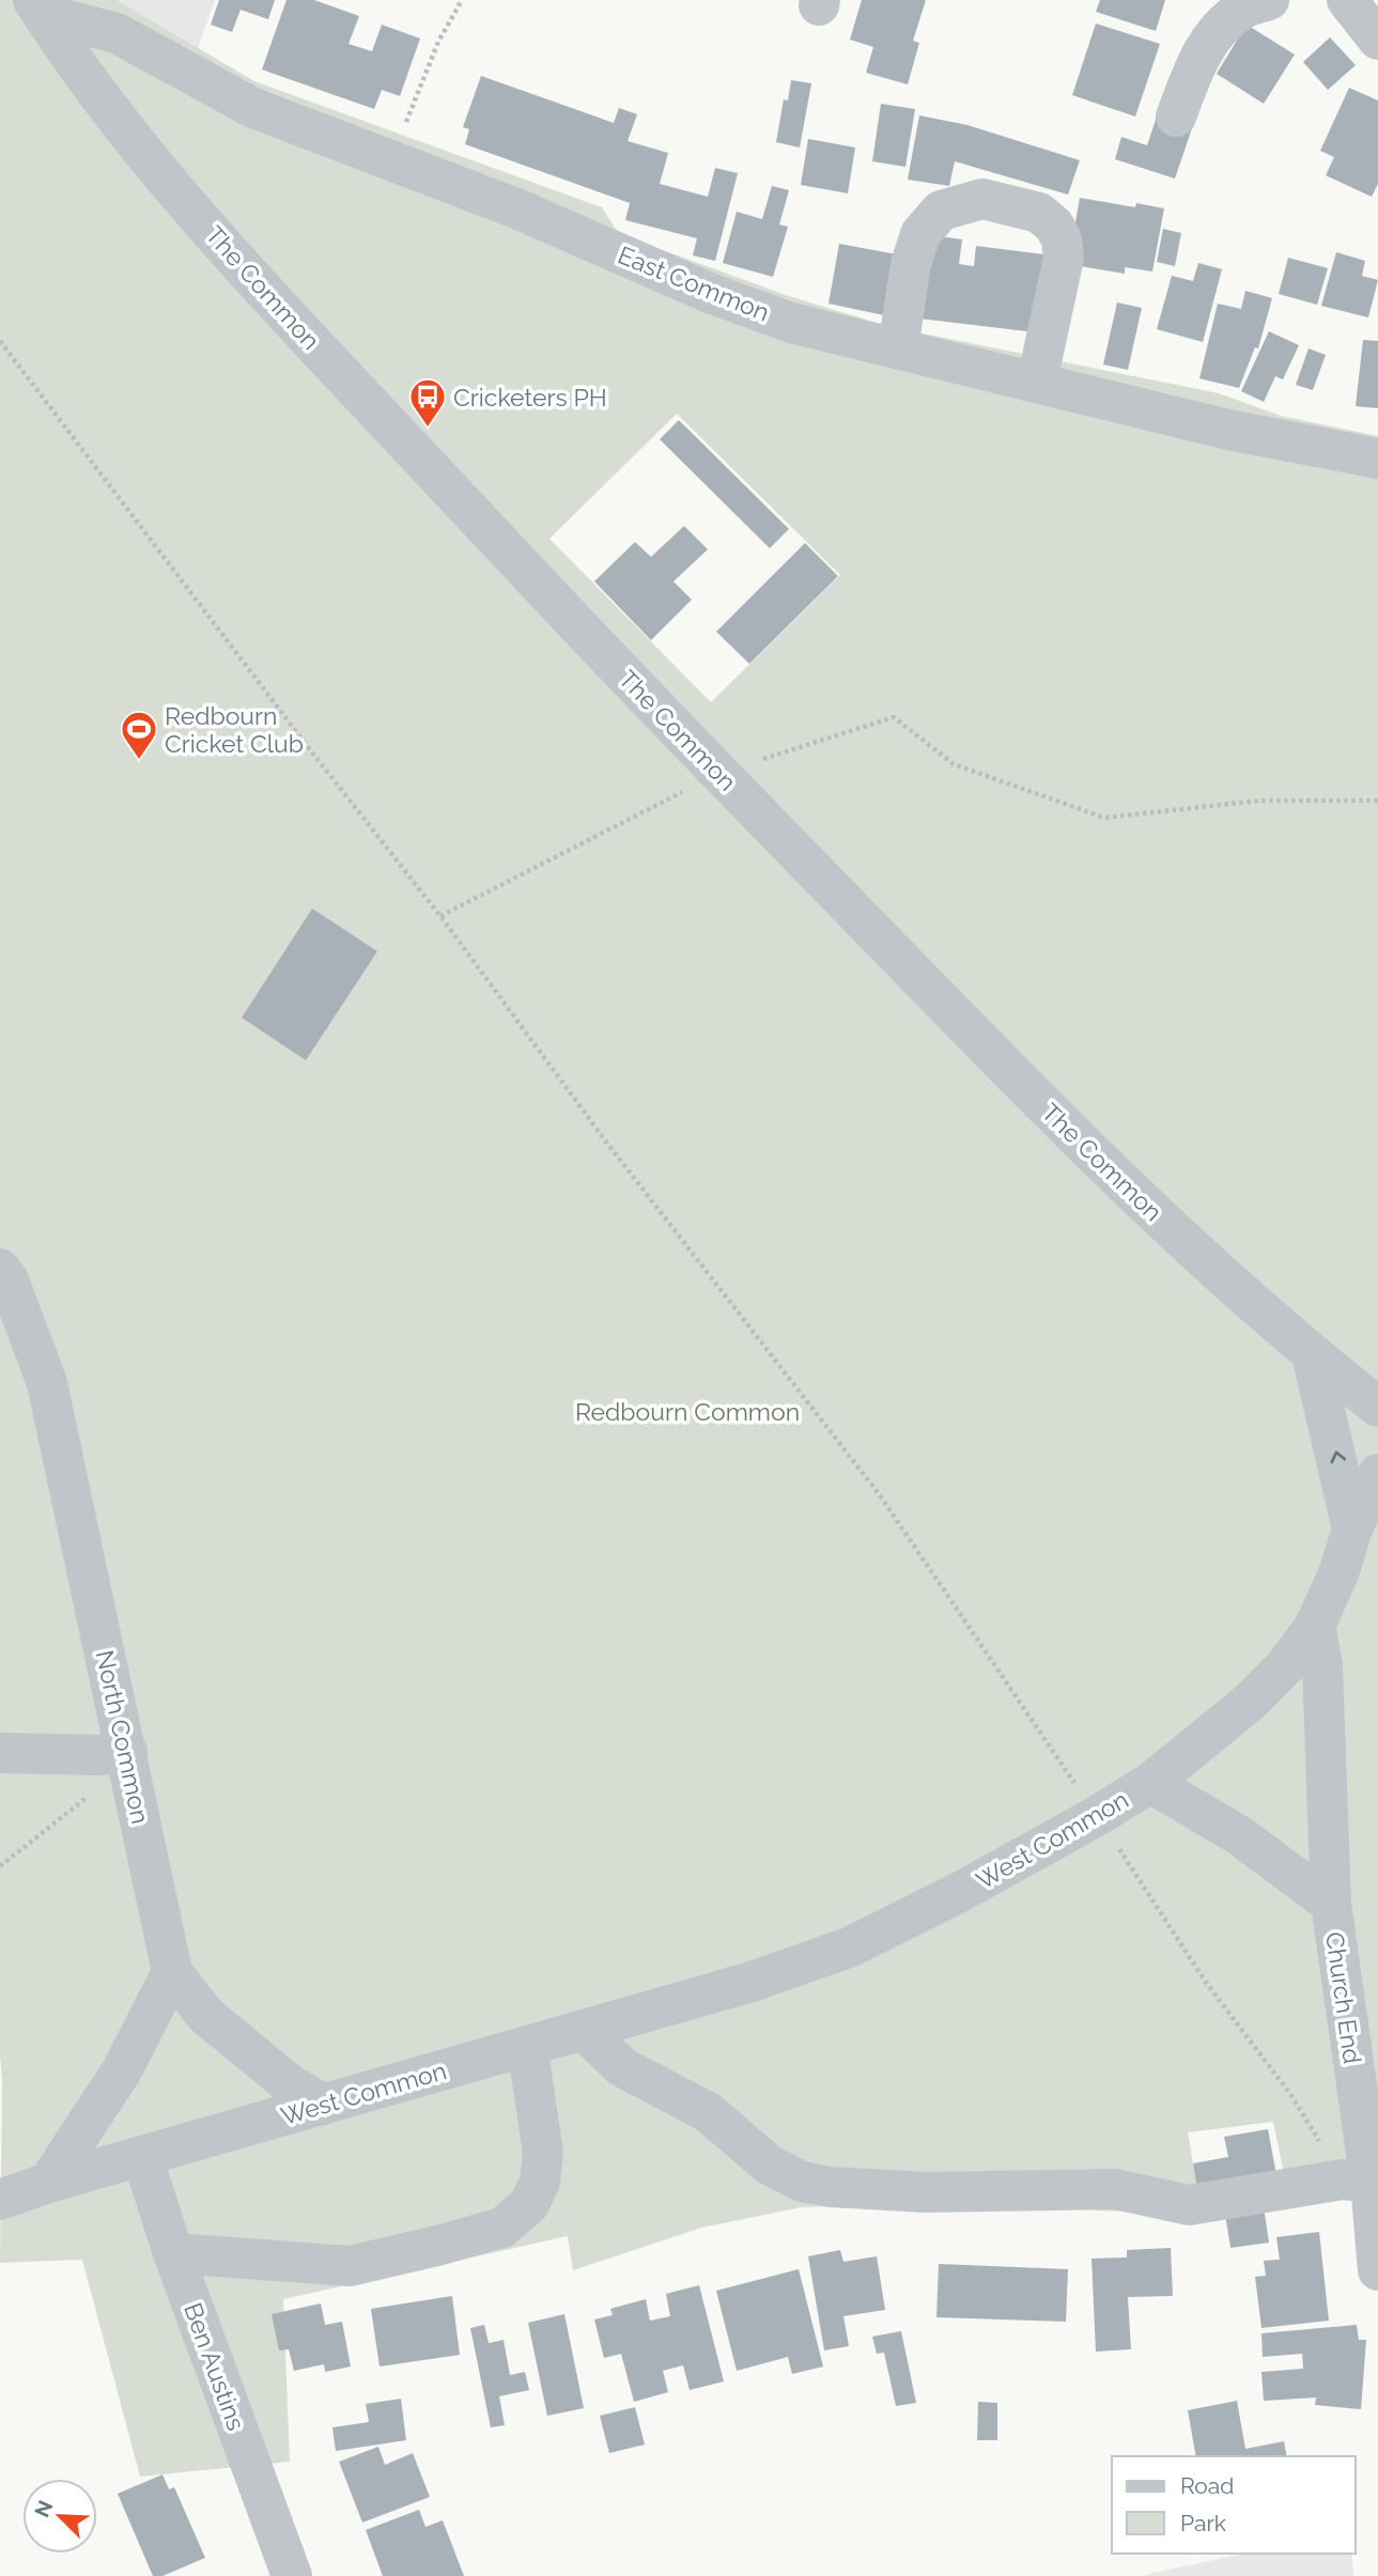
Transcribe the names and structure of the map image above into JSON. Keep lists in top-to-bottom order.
{
  "streets": {
    "street": [
      "East Common",
      "The Common",
      "North Common",
      "West Common",
      "Church End",
      "Ben Austins"
    ]
  },
  "crossings": [
    ["East Common", "The Common"],
    ["West Common", "Church End"],
    ["West Common", "Ben Austins"]
  ],
  "parks": ["Redbourn Common"],
  "places": {
    "bus stop": ["Cricketers PH"],
    "sports": ["Redbourn Cricket Club"]
  },
  "legend": ["Road", "Park"],
  "north": "top left"
}
